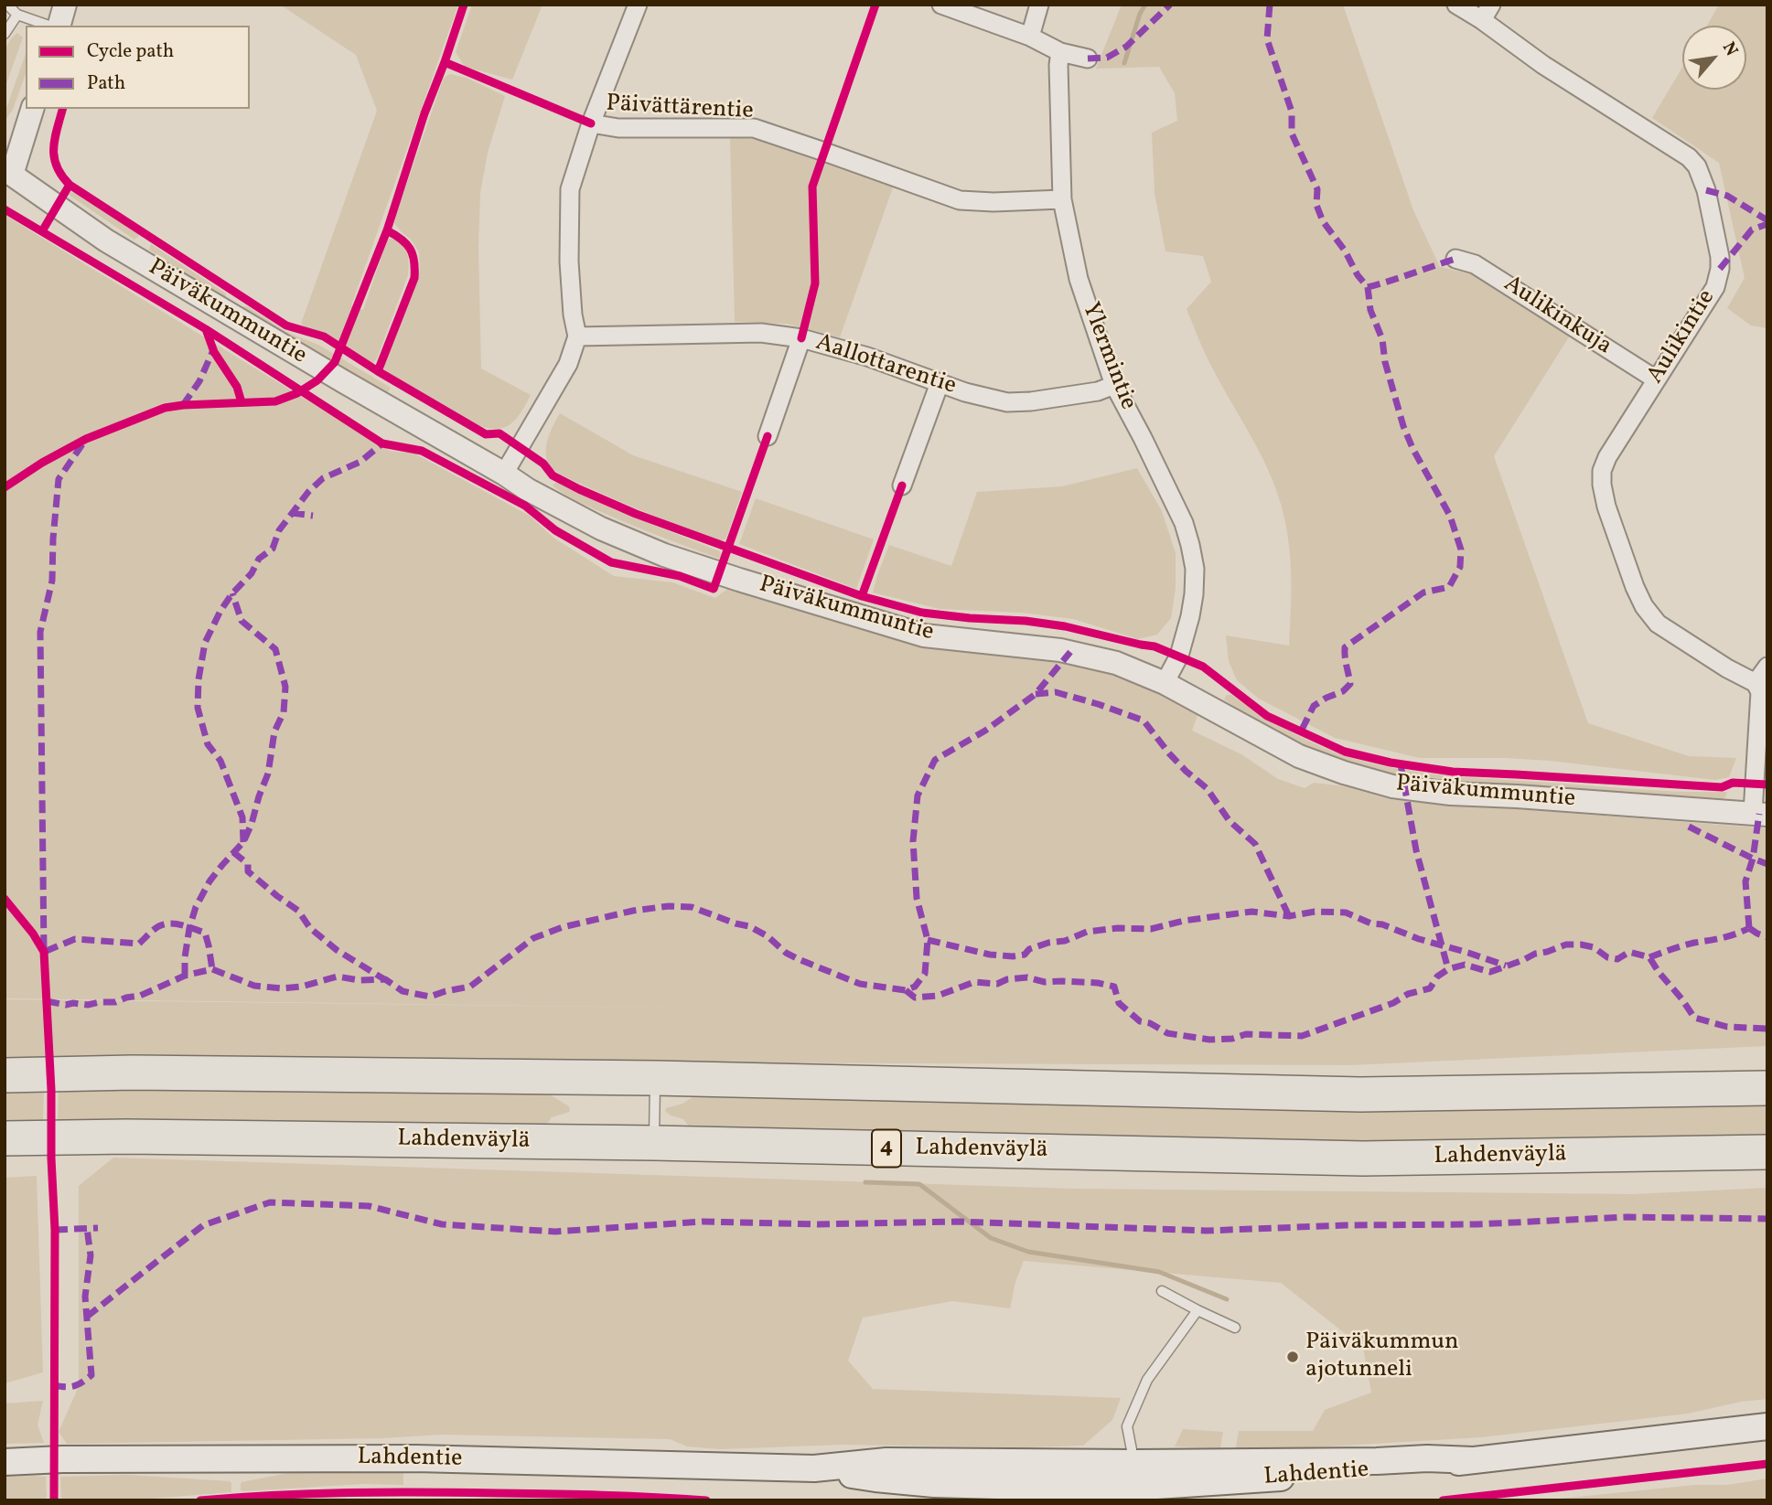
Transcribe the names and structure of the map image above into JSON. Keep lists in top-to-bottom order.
{
  "streets": {
    "highway": ["Lahdenväylä", "4"],
    "main road": ["Lahdentie"],
    "street": [
      "Päivättärentie",
      "Päiväkummuntie",
      "Aulikinkuja",
      "Aulikintie",
      "Ylermintie",
      "Aallottarentie"
    ]
  },
  "crossings": [
    ["Päivättärentie", "Ylermintie"],
    ["Päiväkummuntie", "Ylermintie"],
    ["Aulikinkuja", "Aulikintie"],
    ["Ylermintie", "Aallottarentie"]
  ],
  "places": ["Päiväkummun ajotunneli"],
  "legend": ["Cycle path", "Path"],
  "north": "top right"
}
